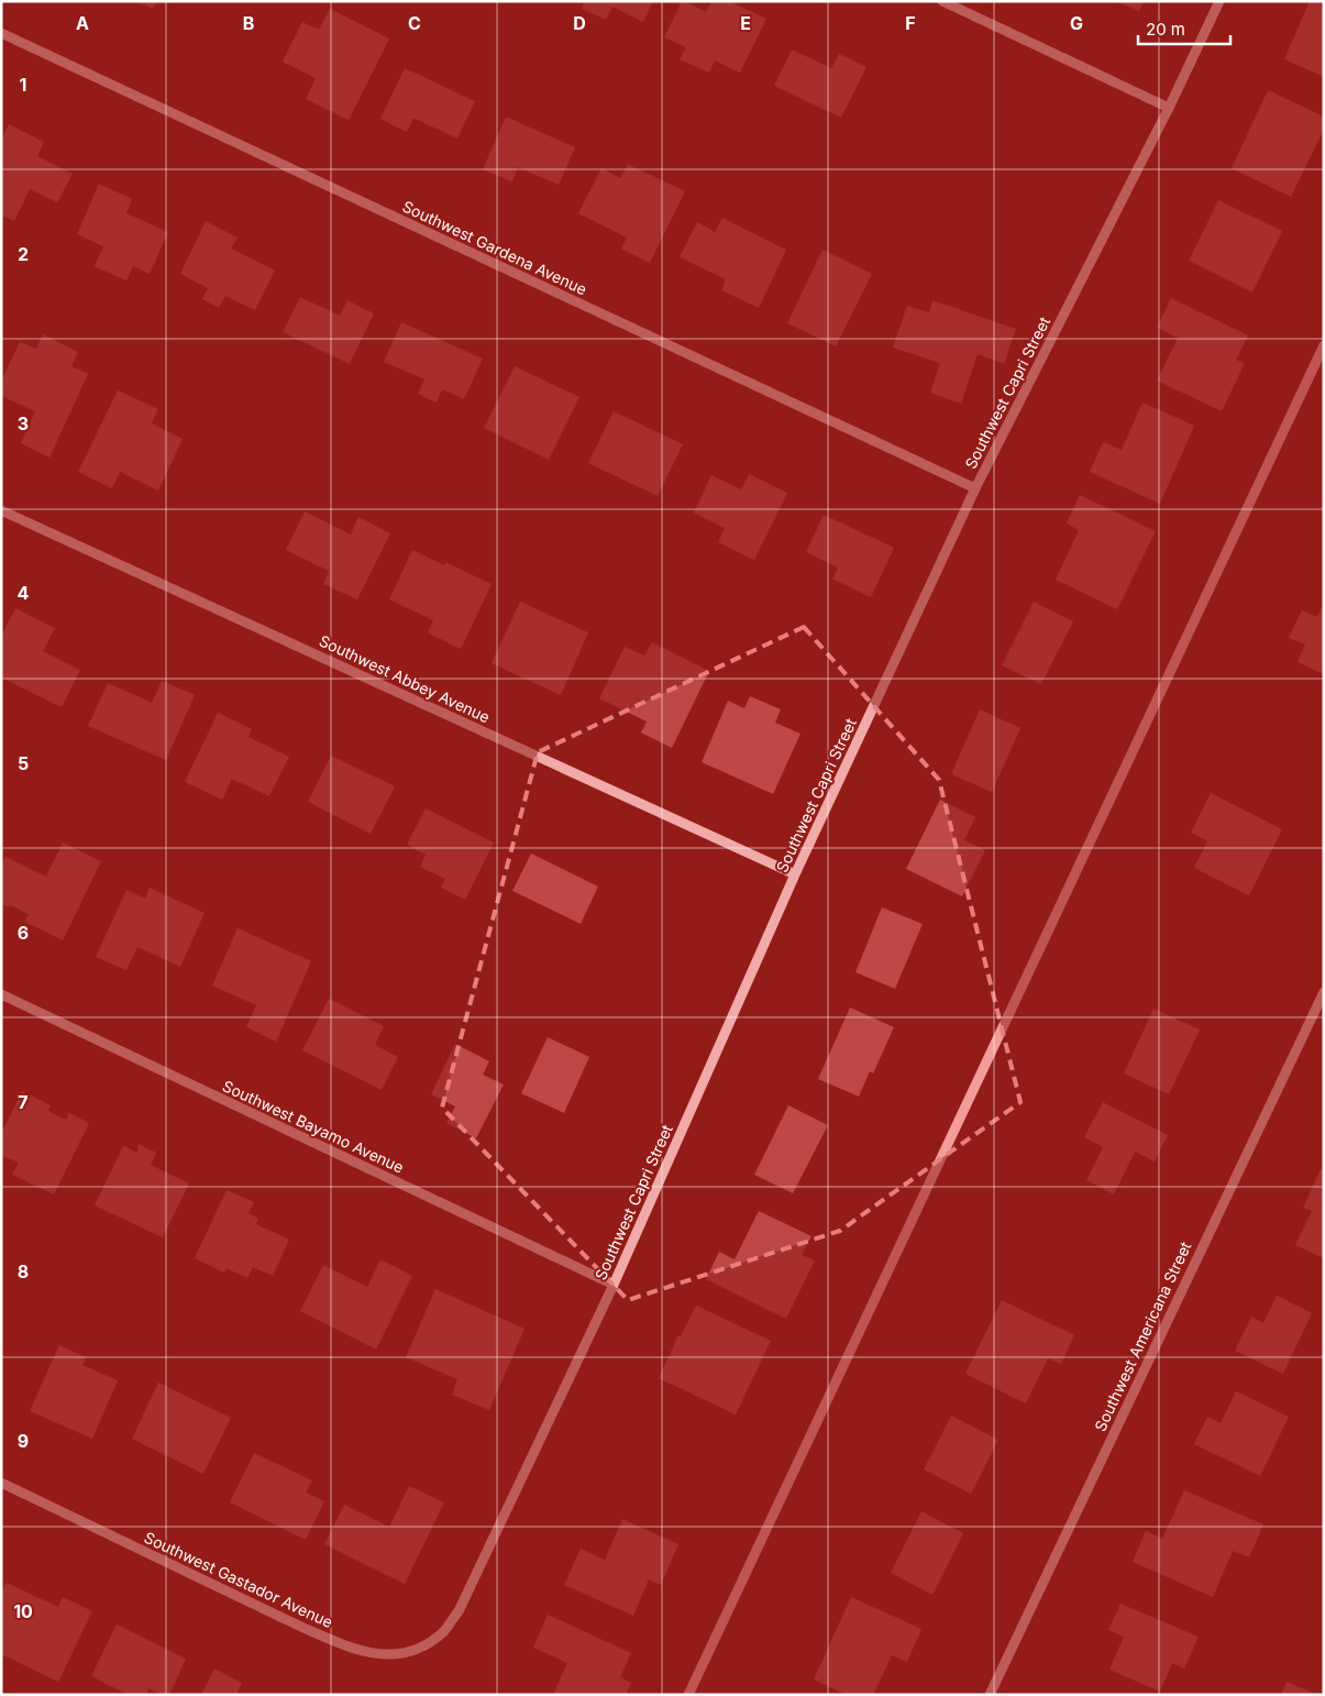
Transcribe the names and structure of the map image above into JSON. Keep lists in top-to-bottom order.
{
  "streets": {
    "street": [
      "Southwest Gardena Avenue",
      "Southwest Capri Street",
      "Southwest Abbey Avenue",
      "Southwest Bayamo Avenue",
      "Southwest Americana Street",
      "Southwest Gastador Avenue"
    ]
  },
  "crossings": [
    ["Southwest Gardena Avenue", "Southwest Capri Street"],
    ["Southwest Capri Street", "Southwest Abbey Avenue"],
    ["Southwest Capri Street", "Southwest Bayamo Avenue"],
    ["Southwest Capri Street", "Southwest Gastador Avenue"]
  ],
  "scale_bar": "20 m",
  "grid": {
    "columns": [
      "A",
      "B",
      "C",
      "D",
      "E",
      "F",
      "G"
    ],
    "rows": [
      "1",
      "2",
      "3",
      "4",
      "5",
      "6",
      "7",
      "8",
      "9",
      "10"
    ]
  }
}
